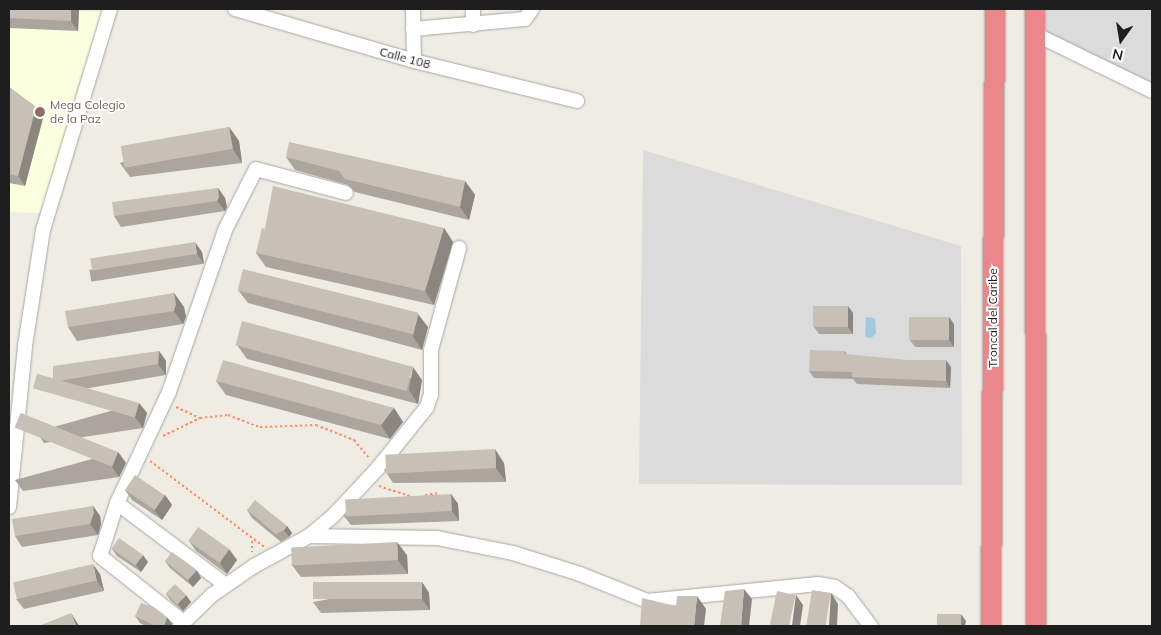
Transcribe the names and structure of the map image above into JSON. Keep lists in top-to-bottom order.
{
  "streets": {
    "highway": ["Troncal del Caribe"],
    "street": ["Calle 108"]
  },
  "places": ["Mega Colegio de la Paz"],
  "north": "bottom"
}
